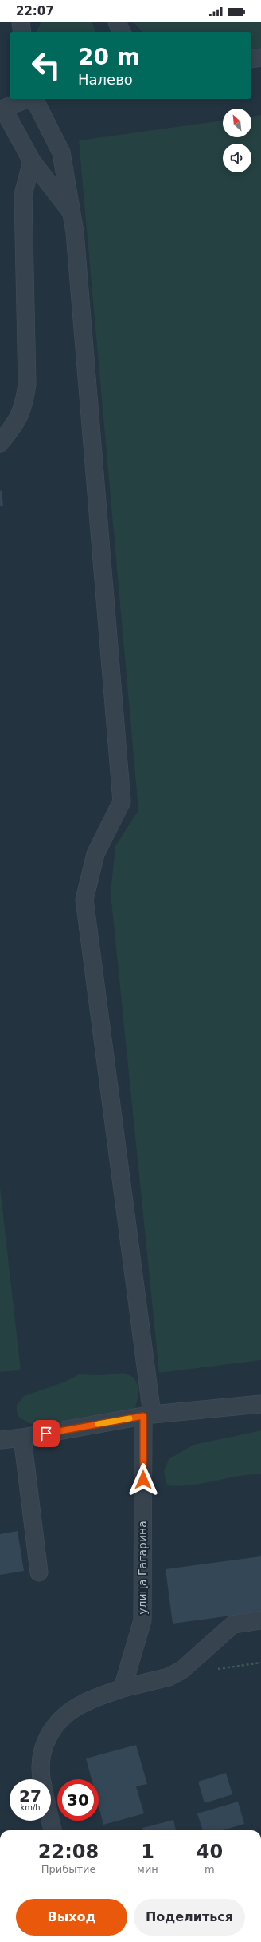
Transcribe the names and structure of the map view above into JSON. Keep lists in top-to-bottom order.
{
  "streets": {
    "street": ["улица Гагарина"]
  },
  "north": "top left",
  "page": {
    "status": "22:07",
    "turn": ["20 m", "Налево"],
    "speed": "27 km/h",
    "limit": "30",
    "eta": [
      "22:08",
      "Прибытие",
      "1",
      "мин",
      "40",
      "m"
    ],
    "buttons": ["Выход", "Поделиться"]
  }
}
